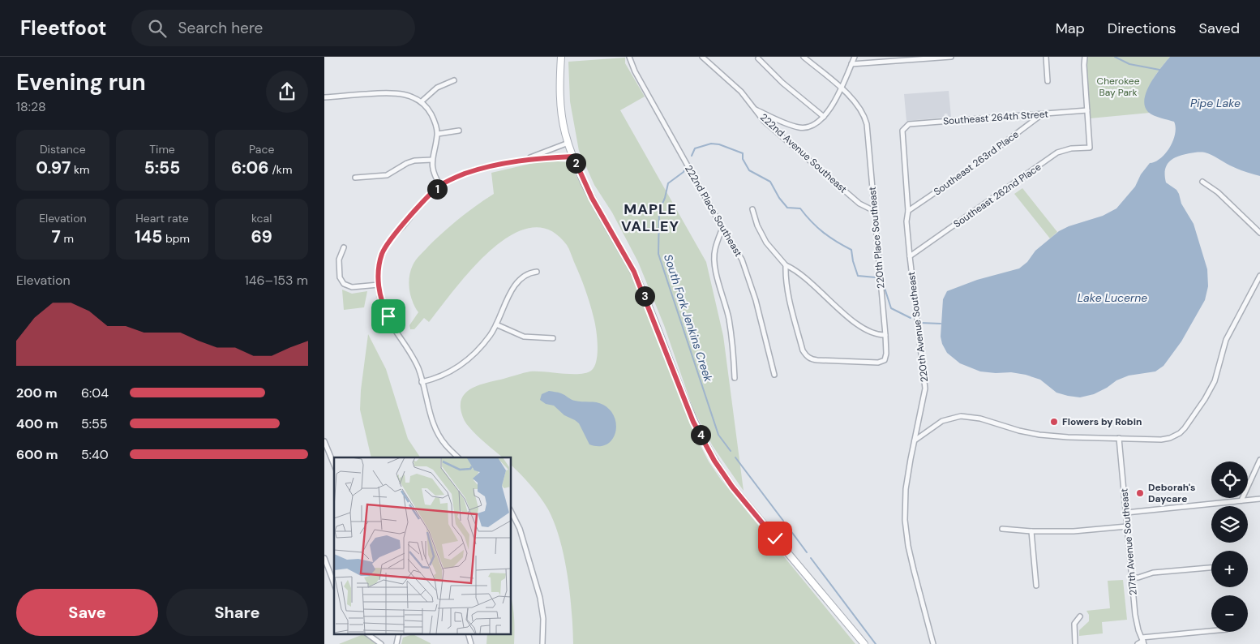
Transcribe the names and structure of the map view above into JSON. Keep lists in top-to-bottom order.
{
  "streets": {
    "street": [
      "Southeast 264th Street",
      "222nd Avenue Southeast",
      "Southeast 263rd Place",
      "Southeast 262nd Place",
      "222nd Place Southeast",
      "220th Place Southeast",
      "220th Avenue Southeast",
      "217th Avenue Southeast"
    ]
  },
  "crossings": [
    ["Southeast 264th Street", "Southeast 263rd Place"],
    ["Southeast 264th Street", "Southeast 262nd Place"],
    ["Southeast 264th Street", "220th Avenue Southeast"],
    ["222nd Avenue Southeast", "220th Place Southeast"],
    ["Southeast 263rd Place", "220th Avenue Southeast"],
    ["Southeast 262nd Place", "220th Avenue Southeast"]
  ],
  "districts": ["MAPLE VALLEY"],
  "water": ["Pipe Lake", "Lake Lucerne", "South Fork Jenkins Creek"],
  "parks": ["Cherokee Bay Park"],
  "places": ["Flowers by Robin", "Deborah's Daycare"],
  "page": {
    "header": "Fleetfoot",
    "search": "Search here",
    "nav": ["Map", "Directions", "Saved"],
    "heading": ["Evening run", "18:28"],
    "stats": [
      ["Distance", "0.97 km"],
      ["Time", "5:55"],
      ["Pace", "6:06 /km"],
      ["Elevation", "7 m"],
      ["Heart rate", "145 bpm"],
      ["kcal", "69"]
    ],
    "pins": [
      "2",
      "1",
      "3",
      "4"
    ],
    "chart": ["Elevation", "146–153 m"],
    "list": [
      {
        "name": "200 m",
        "note": "6:04"
      },
      {
        "name": "400 m",
        "note": "5:55"
      },
      {
        "name": "600 m",
        "note": "5:40"
      }
    ],
    "map_buttons": ["+", "−"],
    "buttons": ["Save", "Share"]
  }
}
